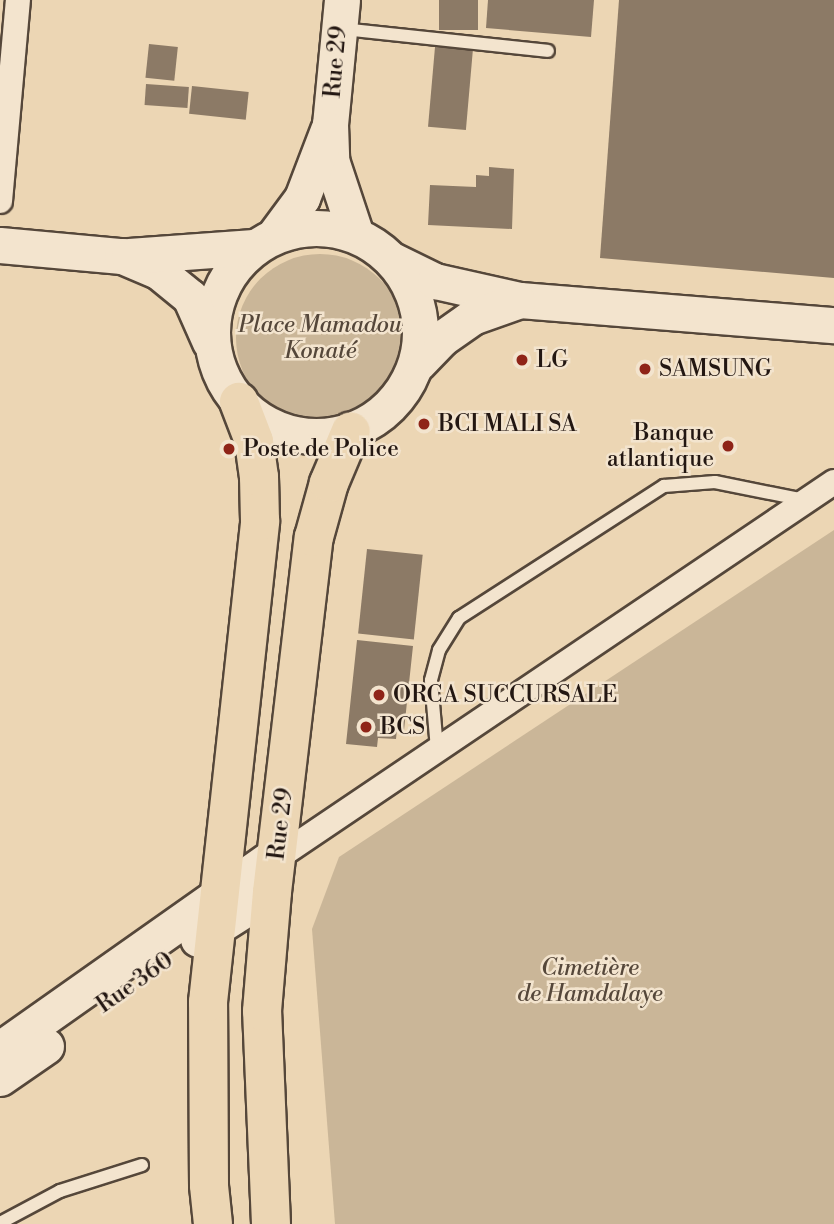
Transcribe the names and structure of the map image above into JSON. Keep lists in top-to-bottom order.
{
  "streets": {
    "main road": ["Rue 29", "Rue 360"]
  },
  "crossings": [
    ["Rue 29", "Rue 360"]
  ],
  "parks": ["Place Mamadou Konaté", "Cimetière de Hamdalaye"],
  "places": [
    "LG",
    "SAMSUNG",
    "BCI MALI SA",
    "Banque atlantique",
    "Poste de Police",
    "ORCA SUCCURSALE",
    "BCS"
  ]
}
